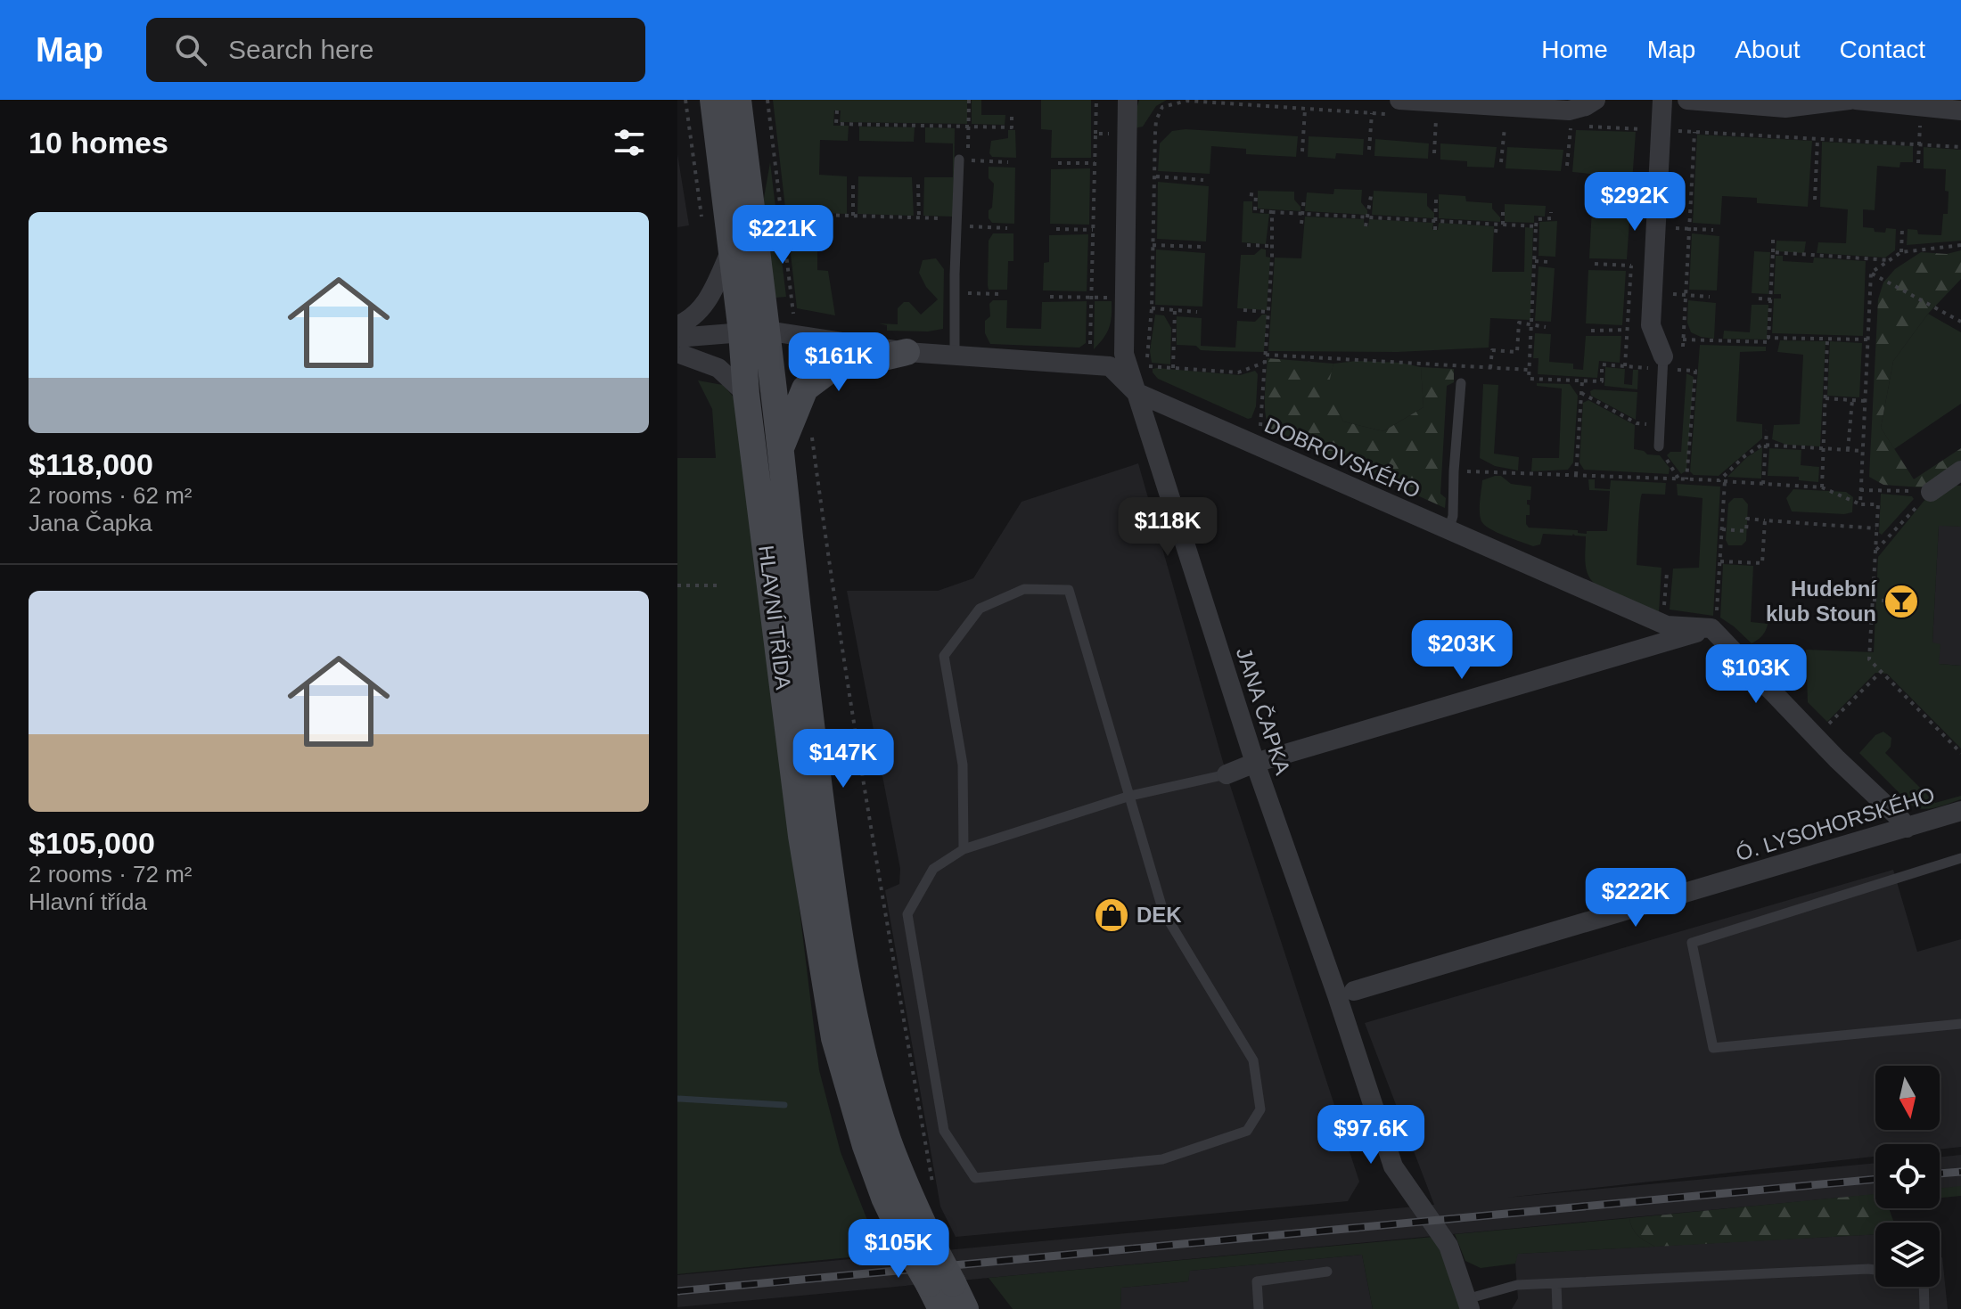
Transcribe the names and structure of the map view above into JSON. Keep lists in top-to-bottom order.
{
  "streets": {
    "main road": ["HLAVNÍ TŘÍDA"],
    "street": ["DOBROVSKÉHO", "JANA ČAPKA", "Ó. LYSOHORSKÉHO"]
  },
  "crossings": [
    ["DOBROVSKÉHO", "HLAVNÍ TŘÍDA"],
    ["DOBROVSKÉHO", "JANA ČAPKA"]
  ],
  "places": {
    "bar": ["Hudební klub Stoun"],
    "shop": ["DEK"]
  },
  "north": "bottom",
  "page": {
    "header": "Map",
    "search": "Search here",
    "nav": [
      "Home",
      "Map",
      "About",
      "Contact"
    ],
    "heading": "10 homes",
    "price": [
      "$292K",
      "$221K",
      "$161K",
      "$118K",
      "$203K",
      "$103K",
      "$147K",
      "$222K",
      "$97.6K",
      "$105K"
    ],
    "list": [
      {
        "name": "$118,000",
        "note": "2 rooms · 62 m² · Jana Čapka"
      },
      {
        "name": "$105,000",
        "note": "2 rooms · 72 m² · Hlavní třída"
      }
    ]
  }
}
